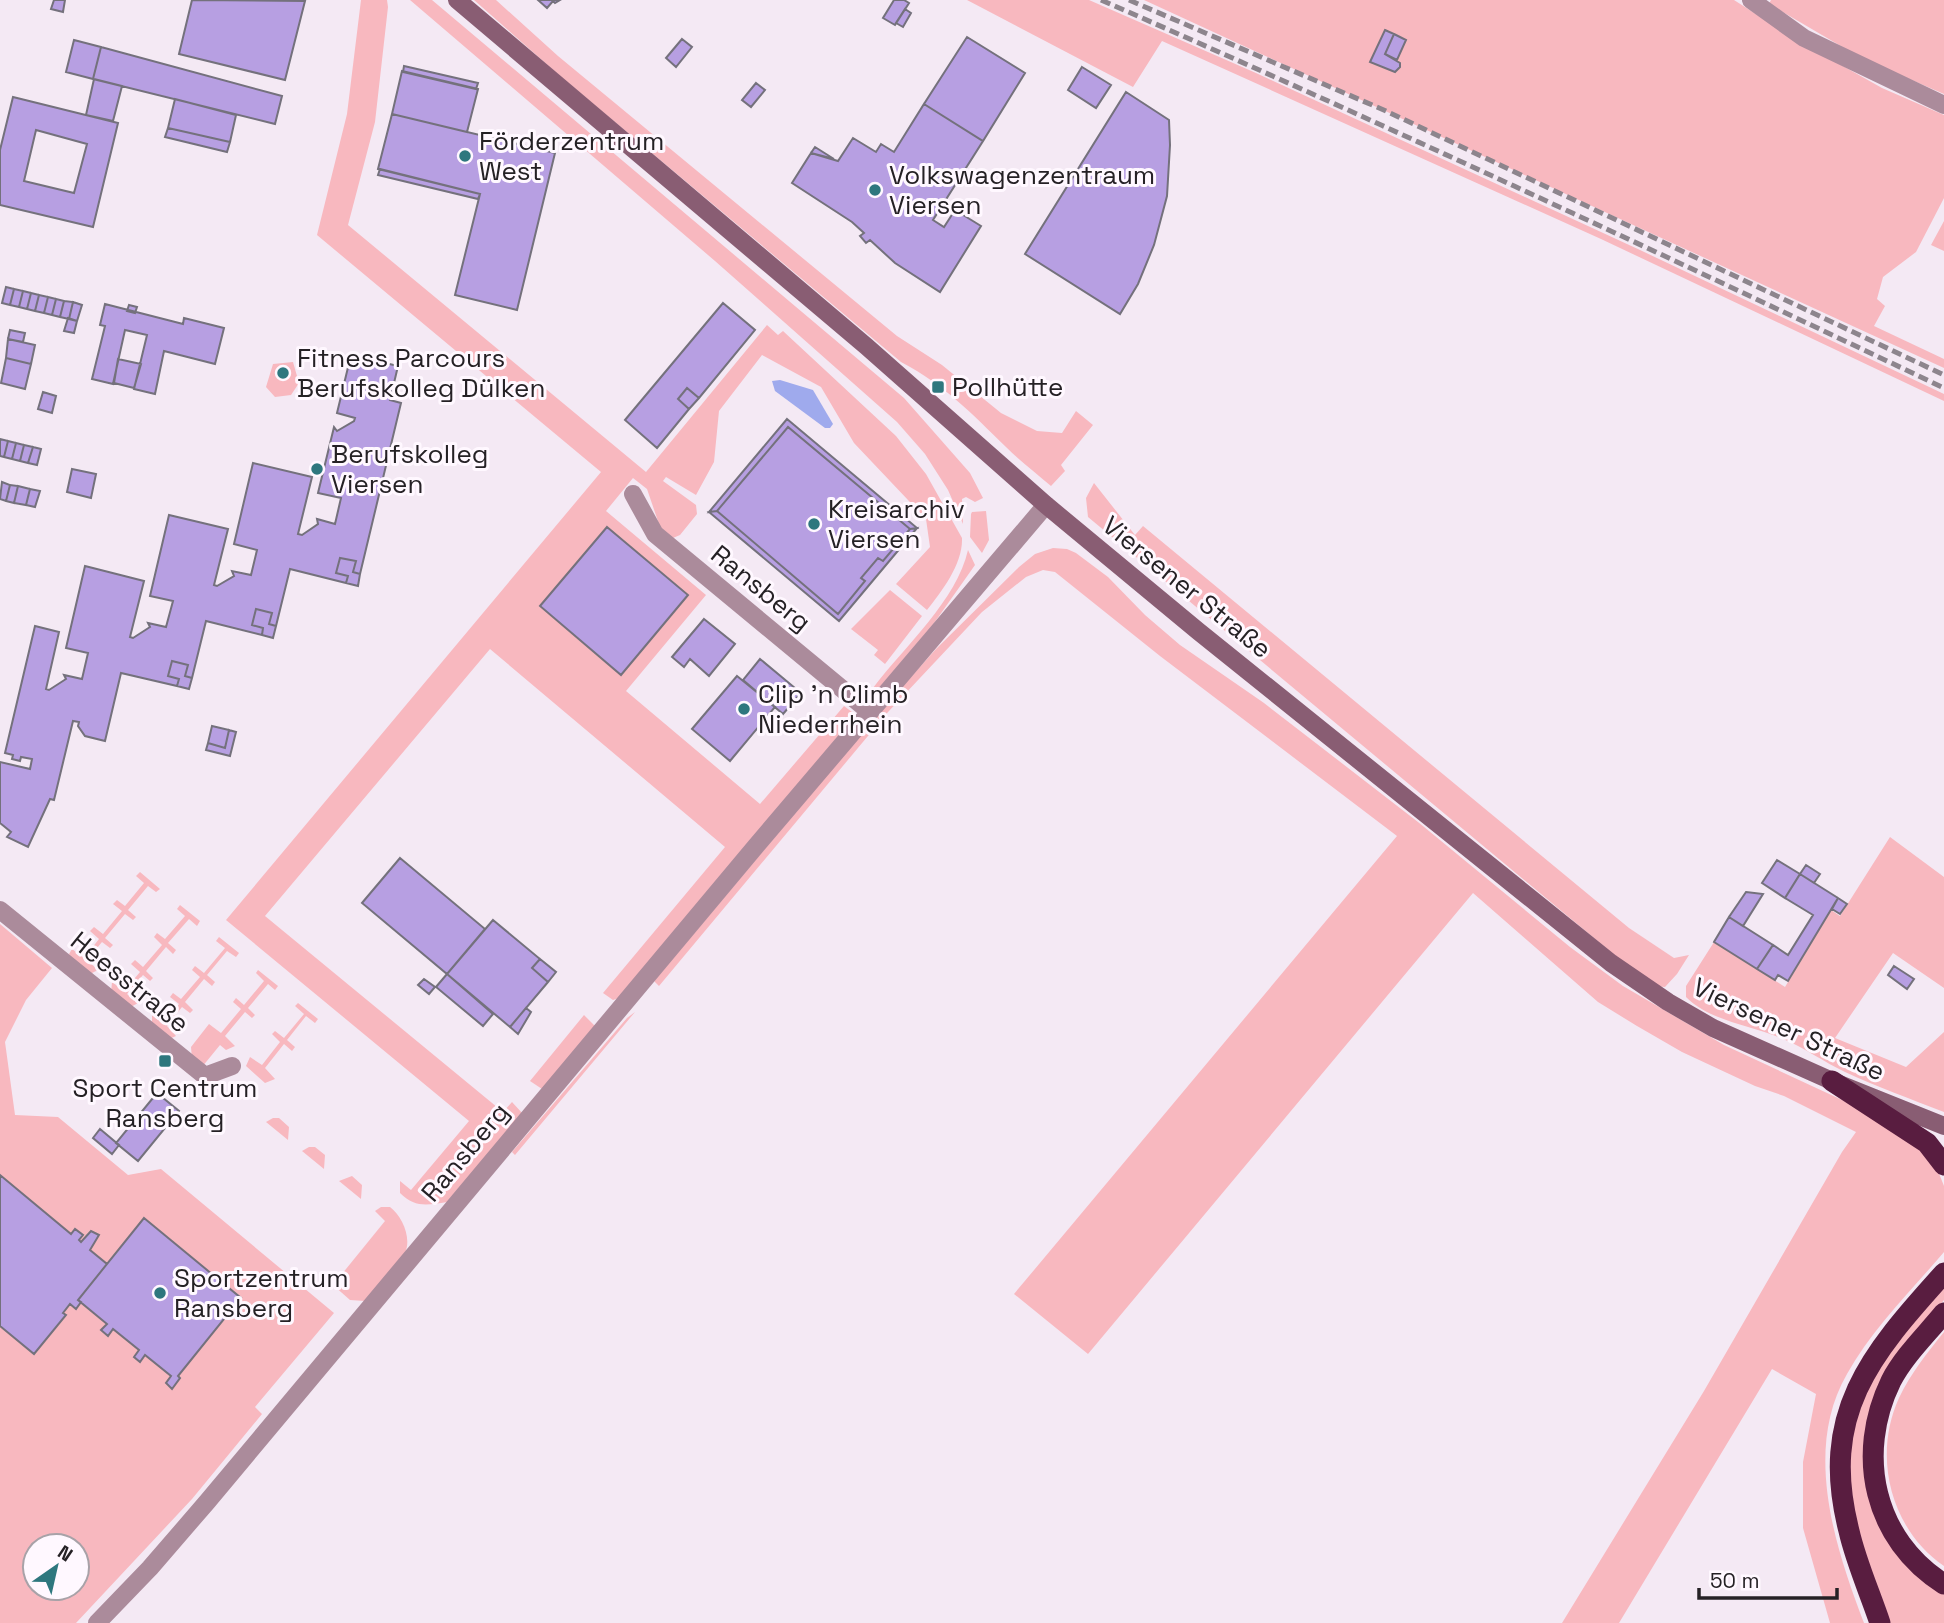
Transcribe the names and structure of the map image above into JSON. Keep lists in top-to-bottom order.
{
  "streets": {
    "main road": ["Viersener Straße"],
    "street": ["Ransberg", "Heesstraße"]
  },
  "crossings": [
    ["Viersener Straße", "Ransberg"]
  ],
  "places": {
    "other": [
      "Förderzentrum West",
      "Volkswagenzentraum Viersen",
      "Fitness Parcours Berufskolleg Dülken",
      "Berufskolleg Viersen",
      "Kreisarchiv Viersen",
      "Clip 'n Climb Niederrhein",
      "Sportzentrum Ransberg"
    ],
    "transit": ["Pollhütte", "Sport Centrum Ransberg"]
  },
  "scale_bar": "50 m",
  "north": "top right"
}
